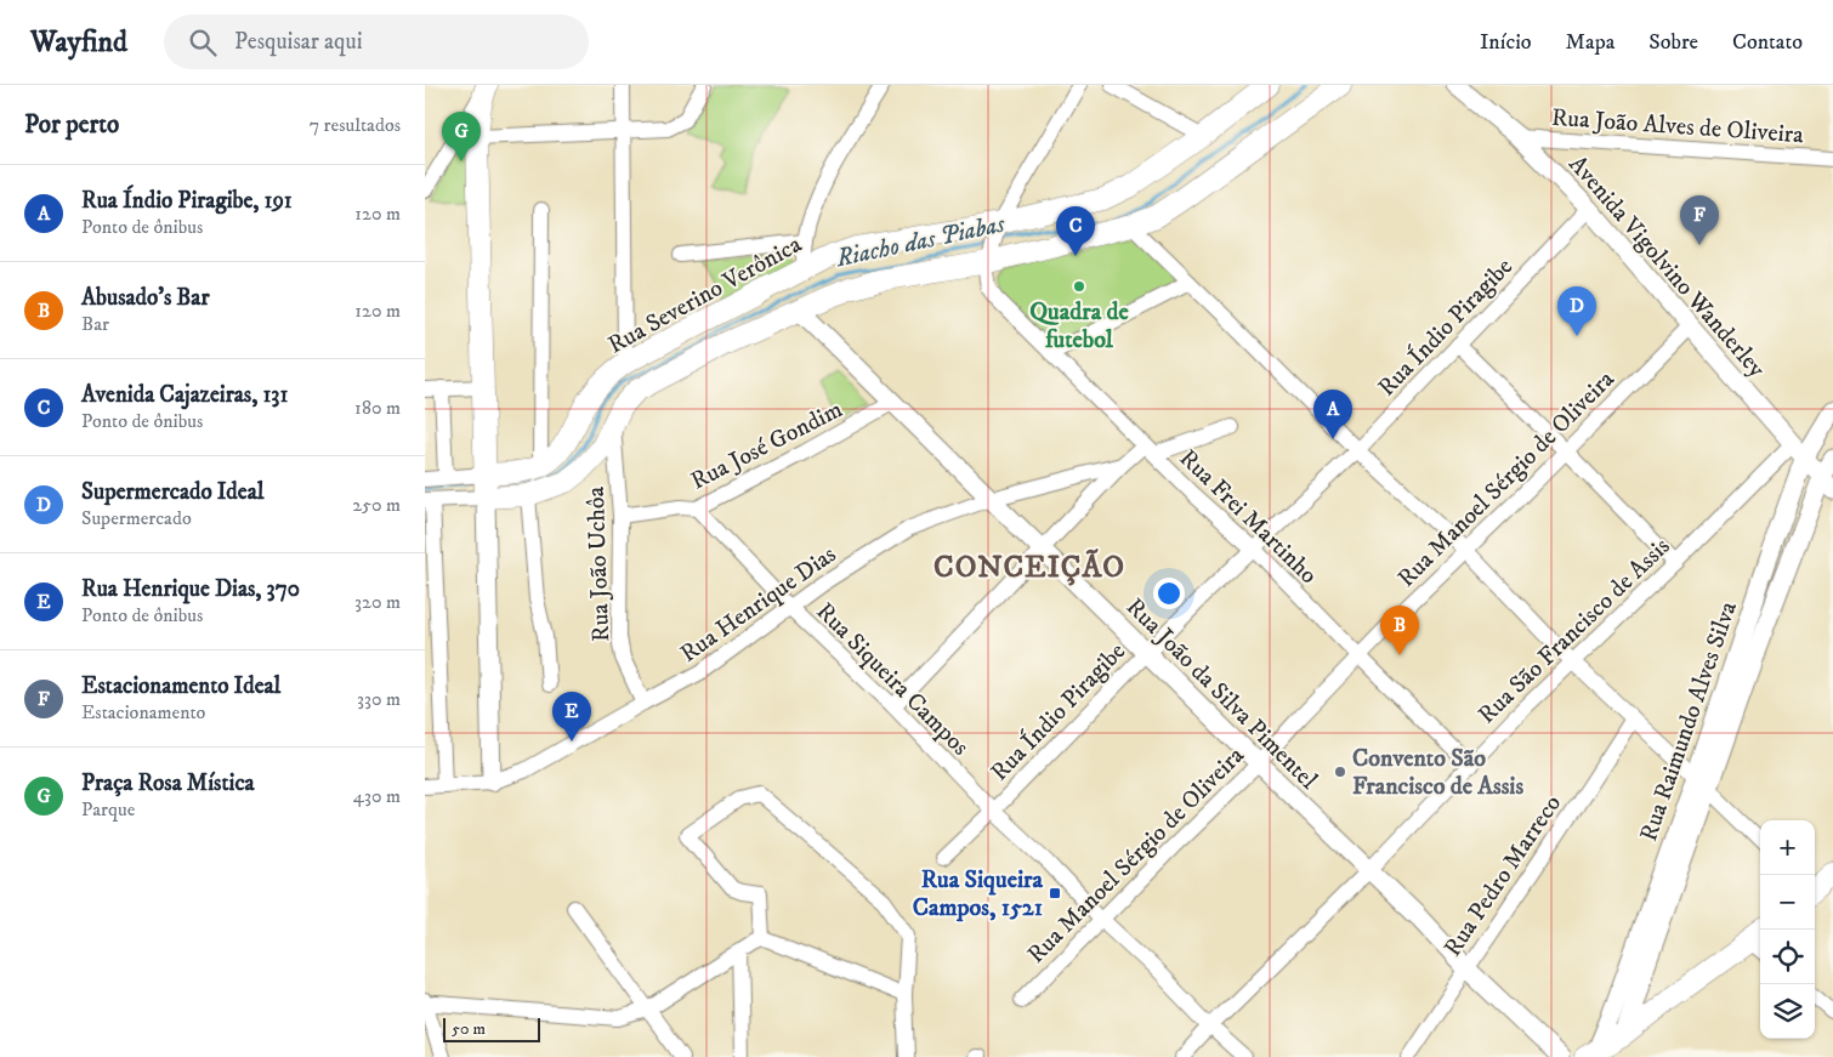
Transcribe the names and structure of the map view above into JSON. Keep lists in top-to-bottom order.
{
  "streets": {
    "main road": ["Rua Severino Verônica"],
    "street": [
      "Rua João Alves de Oliveira",
      "Avenida Vigolvino Wanderley",
      "Rua Índio Piragibe",
      "Rua José Gondim",
      "Rua Manoel Sérgio de Oliveira",
      "Rua Frei Martinho",
      "Rua João Uchôa",
      "Rua Henrique Dias",
      "Rua São Francisco de Assis",
      "Rua Siqueira Campos",
      "Rua João da Silva Pimentel",
      "Rua Raimundo Alves Silva",
      "Rua Pedro Marreco"
    ]
  },
  "crossings": [
    ["Rua João Alves de Oliveira", "Avenida Vigolvino Wanderley"],
    ["Avenida Vigolvino Wanderley", "Rua Índio Piragibe"],
    ["Avenida Vigolvino Wanderley", "Rua Manoel Sérgio de Oliveira"],
    ["Avenida Vigolvino Wanderley", "Rua São Francisco de Assis"],
    ["Avenida Vigolvino Wanderley", "Rua Raimundo Alves Silva"],
    ["Rua Índio Piragibe", "Rua Frei Martinho"],
    ["Rua Índio Piragibe", "Rua Siqueira Campos"],
    ["Rua Índio Piragibe", "Rua João da Silva Pimentel"],
    ["Rua José Gondim", "Rua João Uchôa"],
    ["Rua José Gondim", "Rua Siqueira Campos"],
    ["Rua José Gondim", "Rua João da Silva Pimentel"],
    ["Rua Manoel Sérgio de Oliveira", "Rua Frei Martinho"],
    ["Rua Manoel Sérgio de Oliveira", "Rua Siqueira Campos"],
    ["Rua Manoel Sérgio de Oliveira", "Rua João da Silva Pimentel"],
    ["Rua Frei Martinho", "Rua São Francisco de Assis"],
    ["Rua João Uchôa", "Rua Henrique Dias"],
    ["Rua Henrique Dias", "Rua Siqueira Campos"],
    ["Rua Henrique Dias", "Rua João da Silva Pimentel"],
    ["Rua São Francisco de Assis", "Rua Siqueira Campos"],
    ["Rua São Francisco de Assis", "Rua João da Silva Pimentel"],
    ["Rua São Francisco de Assis", "Rua Raimundo Alves Silva"],
    ["Rua João da Silva Pimentel", "Rua Pedro Marreco"]
  ],
  "districts": ["CONCEIÇÃO"],
  "water": ["Riacho das Piabas"],
  "places": {
    "other": ["Quadra de futebol", "Convento São Francisco de Assis"],
    "transit": ["Rua Siqueira Campos, 1521"]
  },
  "scale_bar": "50 m",
  "page": {
    "header": "Wayfind",
    "search": "Pesquisar aqui",
    "nav": [
      "Início",
      "Mapa",
      "Sobre",
      "Contato"
    ],
    "heading": ["Por perto", "7 resultados"],
    "pins": [
      "G",
      "F",
      "C",
      "D",
      "A",
      "B",
      "E"
    ],
    "list": [
      {
        "mark": "A",
        "name": "Rua Índio Piragibe, 191",
        "note": "Ponto de ônibus",
        "value": "120 m"
      },
      {
        "mark": "B",
        "name": "Abusado's Bar",
        "note": "Bar",
        "value": "120 m"
      },
      {
        "mark": "C",
        "name": "Avenida Cajazeiras, 131",
        "note": "Ponto de ônibus",
        "value": "180 m"
      },
      {
        "mark": "D",
        "name": "Supermercado Ideal",
        "note": "Supermercado",
        "value": "250 m"
      },
      {
        "mark": "E",
        "name": "Rua Henrique Dias, 370",
        "note": "Ponto de ônibus",
        "value": "320 m"
      },
      {
        "mark": "F",
        "name": "Estacionamento Ideal",
        "note": "Estacionamento",
        "value": "330 m"
      },
      {
        "mark": "G",
        "name": "Praça Rosa Mística",
        "note": "Parque",
        "value": "430 m"
      }
    ],
    "map_buttons": ["+", "−"],
    "scale": "50 m"
  }
}
